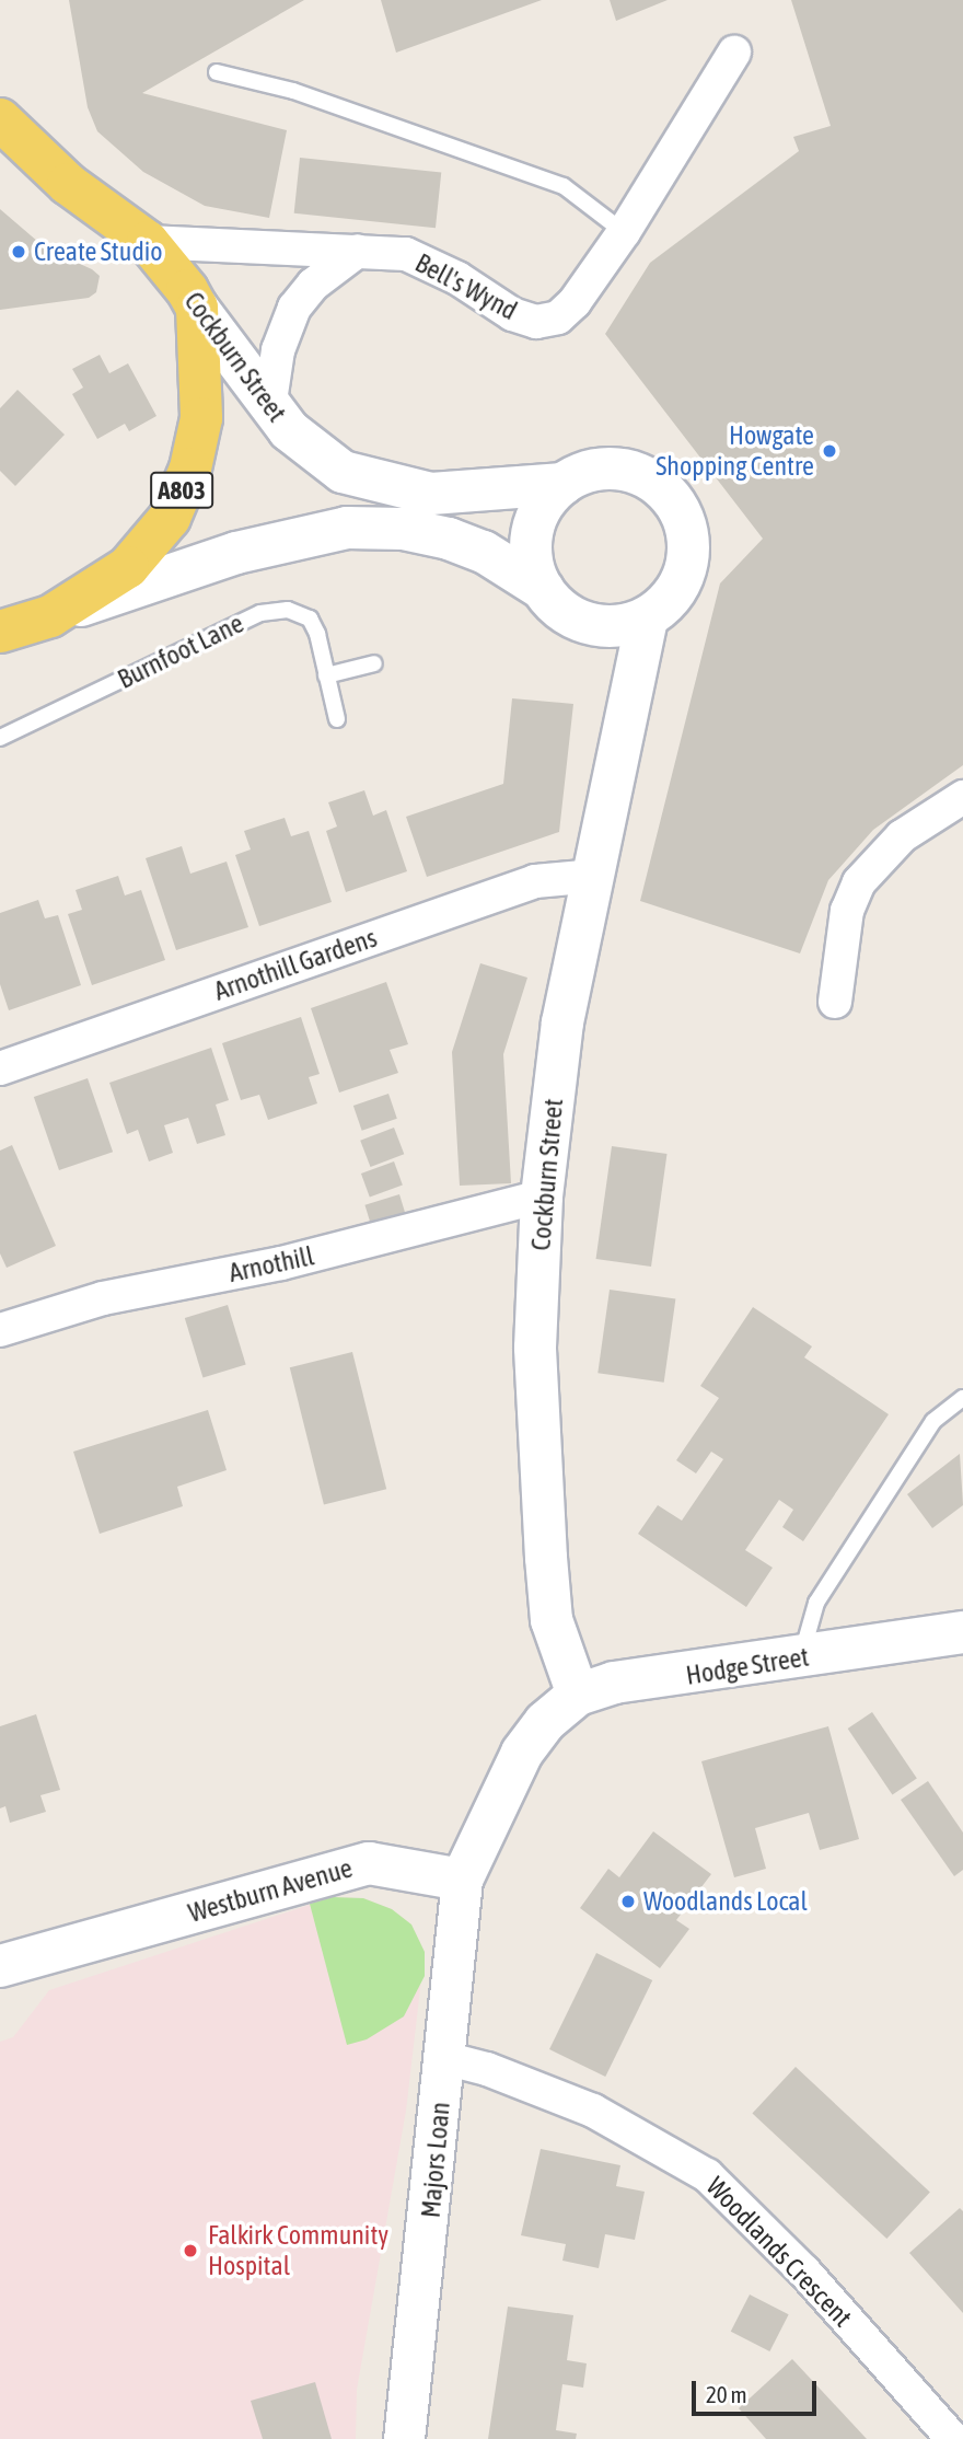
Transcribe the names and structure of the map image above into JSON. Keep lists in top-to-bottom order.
{
  "streets": {
    "main road": [
      "Cockburn Street",
      "A803",
      "Hodge Street",
      "Westburn Avenue"
    ],
    "street": [
      "Bell's Wynd",
      "Arnothill Gardens",
      "Arnothill",
      "Majors Loan",
      "Woodlands Crescent"
    ],
    "lane": ["Burnfoot Lane"]
  },
  "crossings": [
    ["Bell's Wynd", "Cockburn Street"],
    ["Cockburn Street", "A803"],
    ["Cockburn Street", "Arnothill Gardens"],
    ["Cockburn Street", "Arnothill"],
    ["Cockburn Street", "Hodge Street"],
    ["Westburn Avenue", "Majors Loan"],
    ["Majors Loan", "Woodlands Crescent"]
  ],
  "places": [
    "Create Studio",
    "Howgate Shopping Centre",
    "Woodlands Local",
    "Falkirk Community Hospital"
  ],
  "scale_bar": "20 m"
}
